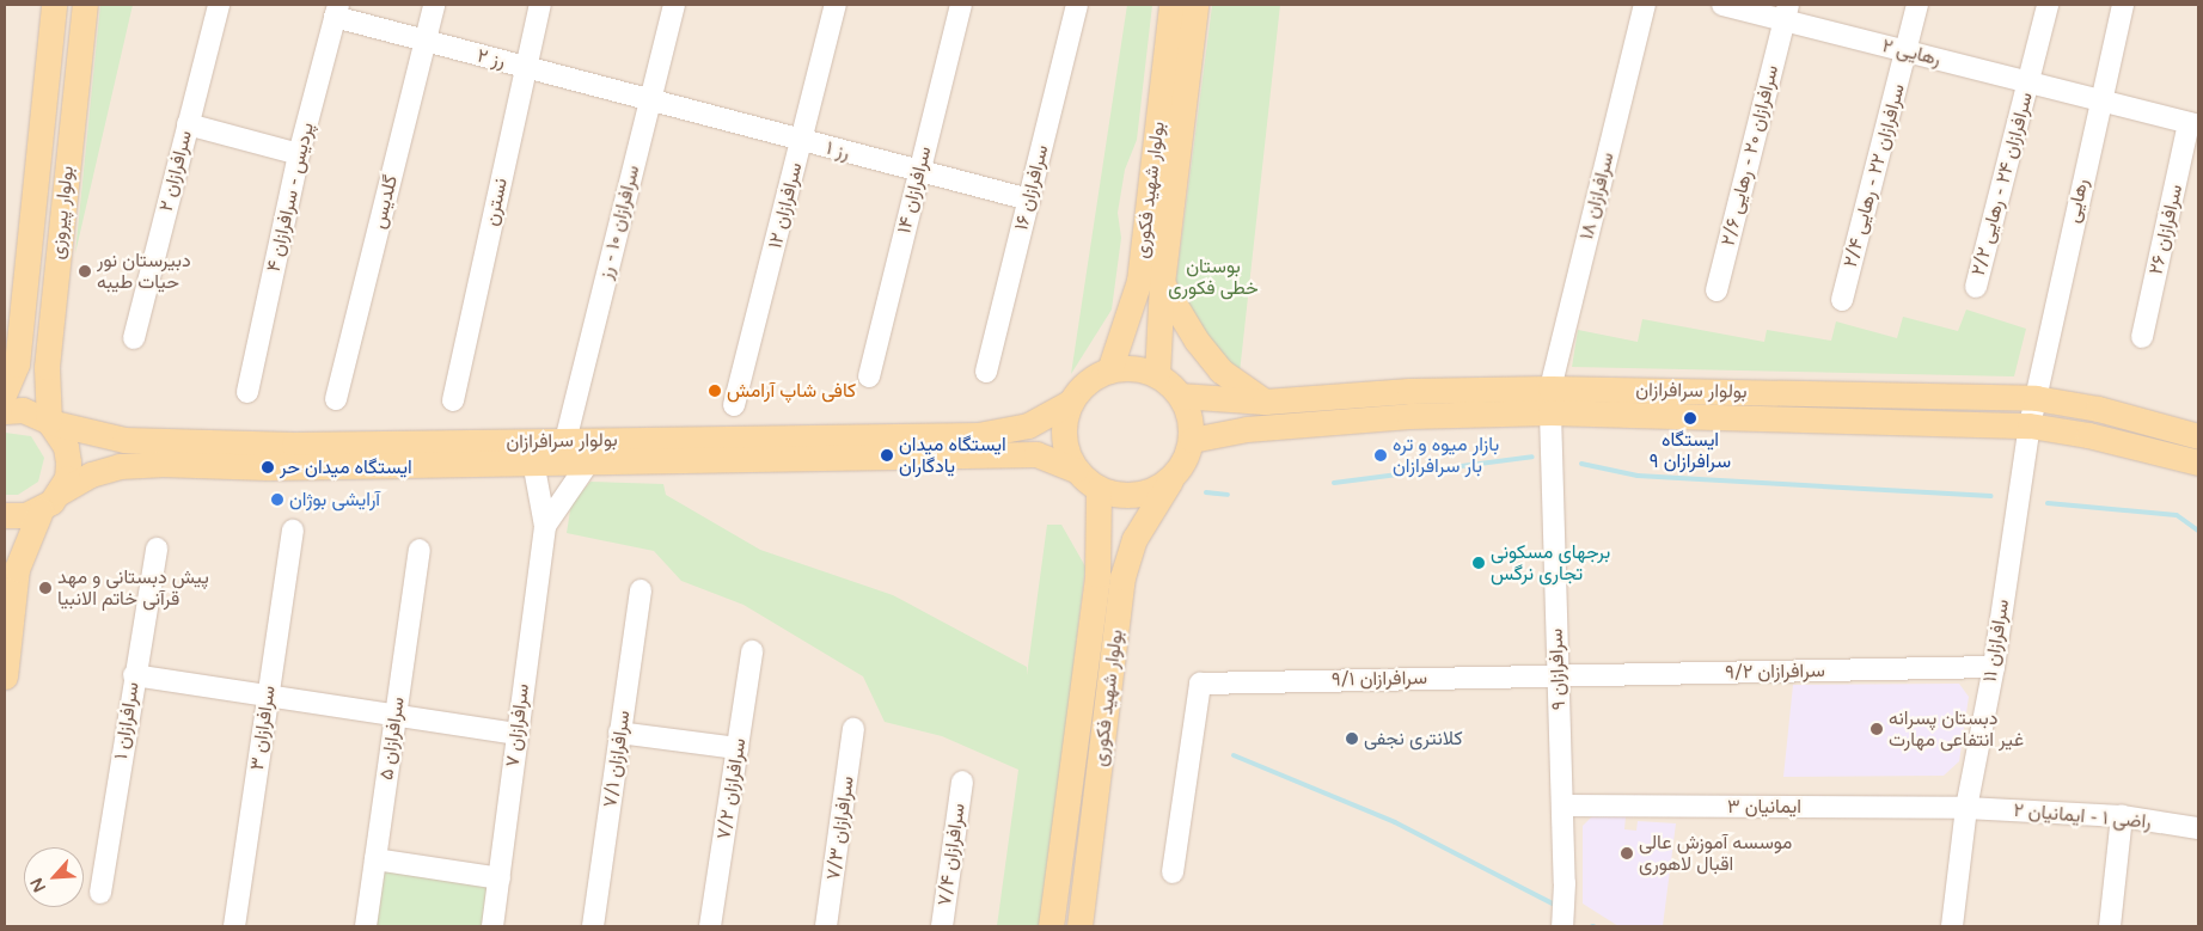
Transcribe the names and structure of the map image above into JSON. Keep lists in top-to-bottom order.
{
  "streets": {
    "main road": ["بولوار شهید فکوری", "بولوار پیروزی", "بولوار سرافرازان"],
    "street": [
      "رهایی ۲",
      "رز ۲",
      "رز ۱",
      "سرافرازان ۲۰ - رهایی ۲/۶",
      "سرافرازان ۲",
      "سرافرازان ۲۲ - رهایی ۲/۴",
      "سرافرازان ۲۴ - رهایی ۲/۲",
      "سرافرازان ۱۶",
      "سرافرازان ۱۴",
      "سرافرازان ۱۸",
      "پردیس - سرافرازان ۴",
      "رهایی",
      "گلدیس",
      "نسترن",
      "سرافرازان ۱۲",
      "سرافرازان ۱۰ - رز",
      "سرافرازان ۲۶",
      "سرافرازان ۱۱",
      "سرافرازان ۹",
      "سرافرازان ۹/۲",
      "سرافرازان ۹/۱",
      "سرافرازان ۱",
      "سرافرازان ۷",
      "سرافرازان ۳",
      "سرافرازان ۵",
      "سرافرازان ۷/۱",
      "سرافرازان ۷/۲",
      "ایمانیان ۳",
      "راضی ۱ - ایمانیان ۲",
      "سرافرازان ۷/۳",
      "سرافرازان ۷/۴"
    ]
  },
  "crossings": [
    ["رهایی ۲", "سرافرازان ۲۰ - رهایی ۲/۶"],
    ["رهایی ۲", "سرافرازان ۲۲ - رهایی ۲/۴"],
    ["رهایی ۲", "سرافرازان ۲۴ - رهایی ۲/۲"],
    ["رهایی ۲", "رهایی"],
    ["رهایی ۲", "سرافرازان ۲۶"],
    ["رز ۲", "رز ۱"],
    ["رز ۲", "پردیس - سرافرازان ۴"],
    ["رز ۲", "گلدیس"],
    ["رز ۲", "نسترن"],
    ["رز ۲", "سرافرازان ۱۰ - رز"],
    ["رز ۱", "سرافرازان ۱۶"],
    ["رز ۱", "سرافرازان ۱۴"],
    ["رز ۱", "سرافرازان ۱۲"],
    ["رز ۱", "سرافرازان ۱۰ - رز"],
    ["بولوار شهید فکوری", "بولوار سرافرازان"],
    ["سرافرازان ۱۸", "بولوار سرافرازان"],
    ["سرافرازان ۱۸", "سرافرازان ۹"],
    ["رهایی", "بولوار سرافرازان"],
    ["رهایی", "سرافرازان ۱۱"],
    ["بولوار پیروزی", "بولوار سرافرازان"],
    ["سرافرازان ۱۰ - رز", "بولوار سرافرازان"],
    ["بولوار سرافرازان", "سرافرازان ۱۱"],
    ["بولوار سرافرازان", "سرافرازان ۹"],
    ["سرافرازان ۱۱", "سرافرازان ۹/۲"],
    ["سرافرازان ۱۱", "ایمانیان ۳"],
    ["سرافرازان ۱۱", "راضی ۱ - ایمانیان ۲"],
    ["سرافرازان ۹", "سرافرازان ۹/۲"],
    ["سرافرازان ۹", "سرافرازان ۹/۱"],
    ["سرافرازان ۹", "ایمانیان ۳"],
    ["سرافرازان ۹/۲", "سرافرازان ۹/۱"],
    ["ایمانیان ۳", "راضی ۱ - ایمانیان ۲"]
  ],
  "parks": ["بوستان خطی فکوری"],
  "places": [
    "دبیرستان نور حیات طیبه",
    "کافی شاپ آرامش",
    "ایستگاه سرافرازان ۹",
    "ایستگاه میدان یادگاران",
    "بازار میوه و تره بار سرافرازان",
    "ایستگاه میدان حر",
    "آرایشی بوژان",
    "برجهای مسکونی تجاری نرگس",
    "پیش دبستانی و مهد قرآنی خاتم الانبیا",
    "دبستان پسرانه غیر انتفاعی مهارت",
    "کلانتری نجفی",
    "موسسه آموزش عالی اقبال لاهوری"
  ],
  "north": "bottom left"
}
